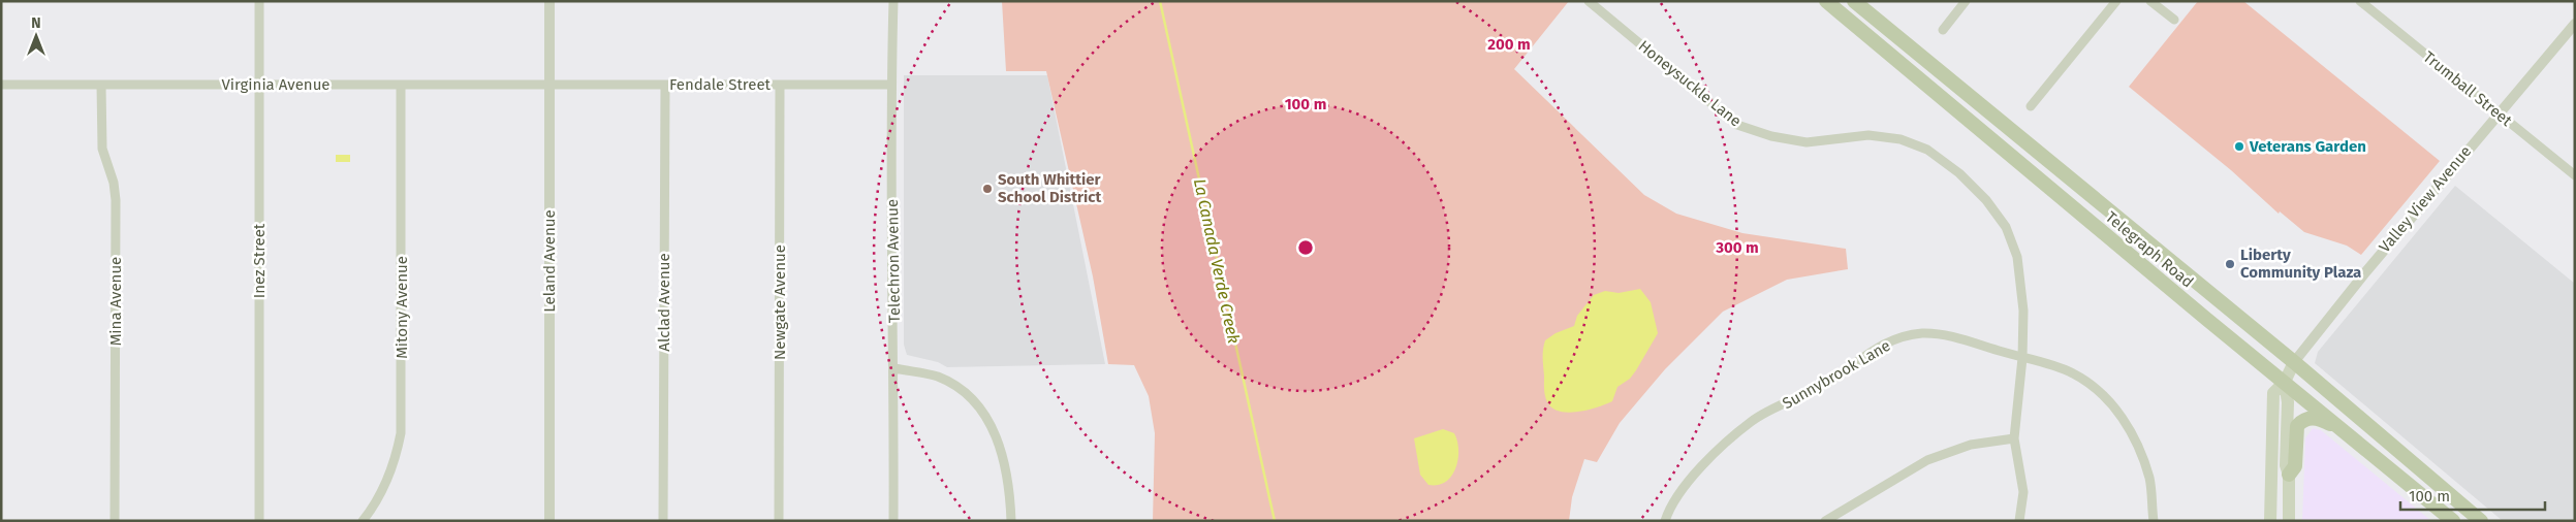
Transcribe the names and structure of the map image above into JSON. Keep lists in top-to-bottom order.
{
  "streets": {
    "main road": ["Valley View Avenue", "Telegraph Road"],
    "street": [
      "Honeysuckle Lane",
      "Virginia Avenue",
      "Fendale Street",
      "Trumball Street",
      "Inez Street",
      "Leland Avenue",
      "Telechron Avenue",
      "Mina Avenue",
      "Alclad Avenue",
      "Newgate Avenue",
      "Mitony Avenue",
      "Sunnybrook Lane"
    ]
  },
  "crossings": [
    ["Honeysuckle Lane", "Sunnybrook Lane"],
    ["Virginia Avenue", "Fendale Street"],
    ["Virginia Avenue", "Inez Street"],
    ["Virginia Avenue", "Leland Avenue"],
    ["Virginia Avenue", "Mina Avenue"],
    ["Virginia Avenue", "Mitony Avenue"],
    ["Fendale Street", "Leland Avenue"],
    ["Fendale Street", "Telechron Avenue"],
    ["Fendale Street", "Alclad Avenue"],
    ["Fendale Street", "Newgate Avenue"],
    ["Trumball Street", "Valley View Avenue"],
    ["Valley View Avenue", "Telegraph Road"]
  ],
  "water": ["La Canada Verde Creek"],
  "places": ["Veterans Garden", "South Whittier School District", "Liberty Community Plaza"],
  "scale_bar": "100 m",
  "north": "top",
  "rings": ["200 m", "100 m", "300 m"]
}
